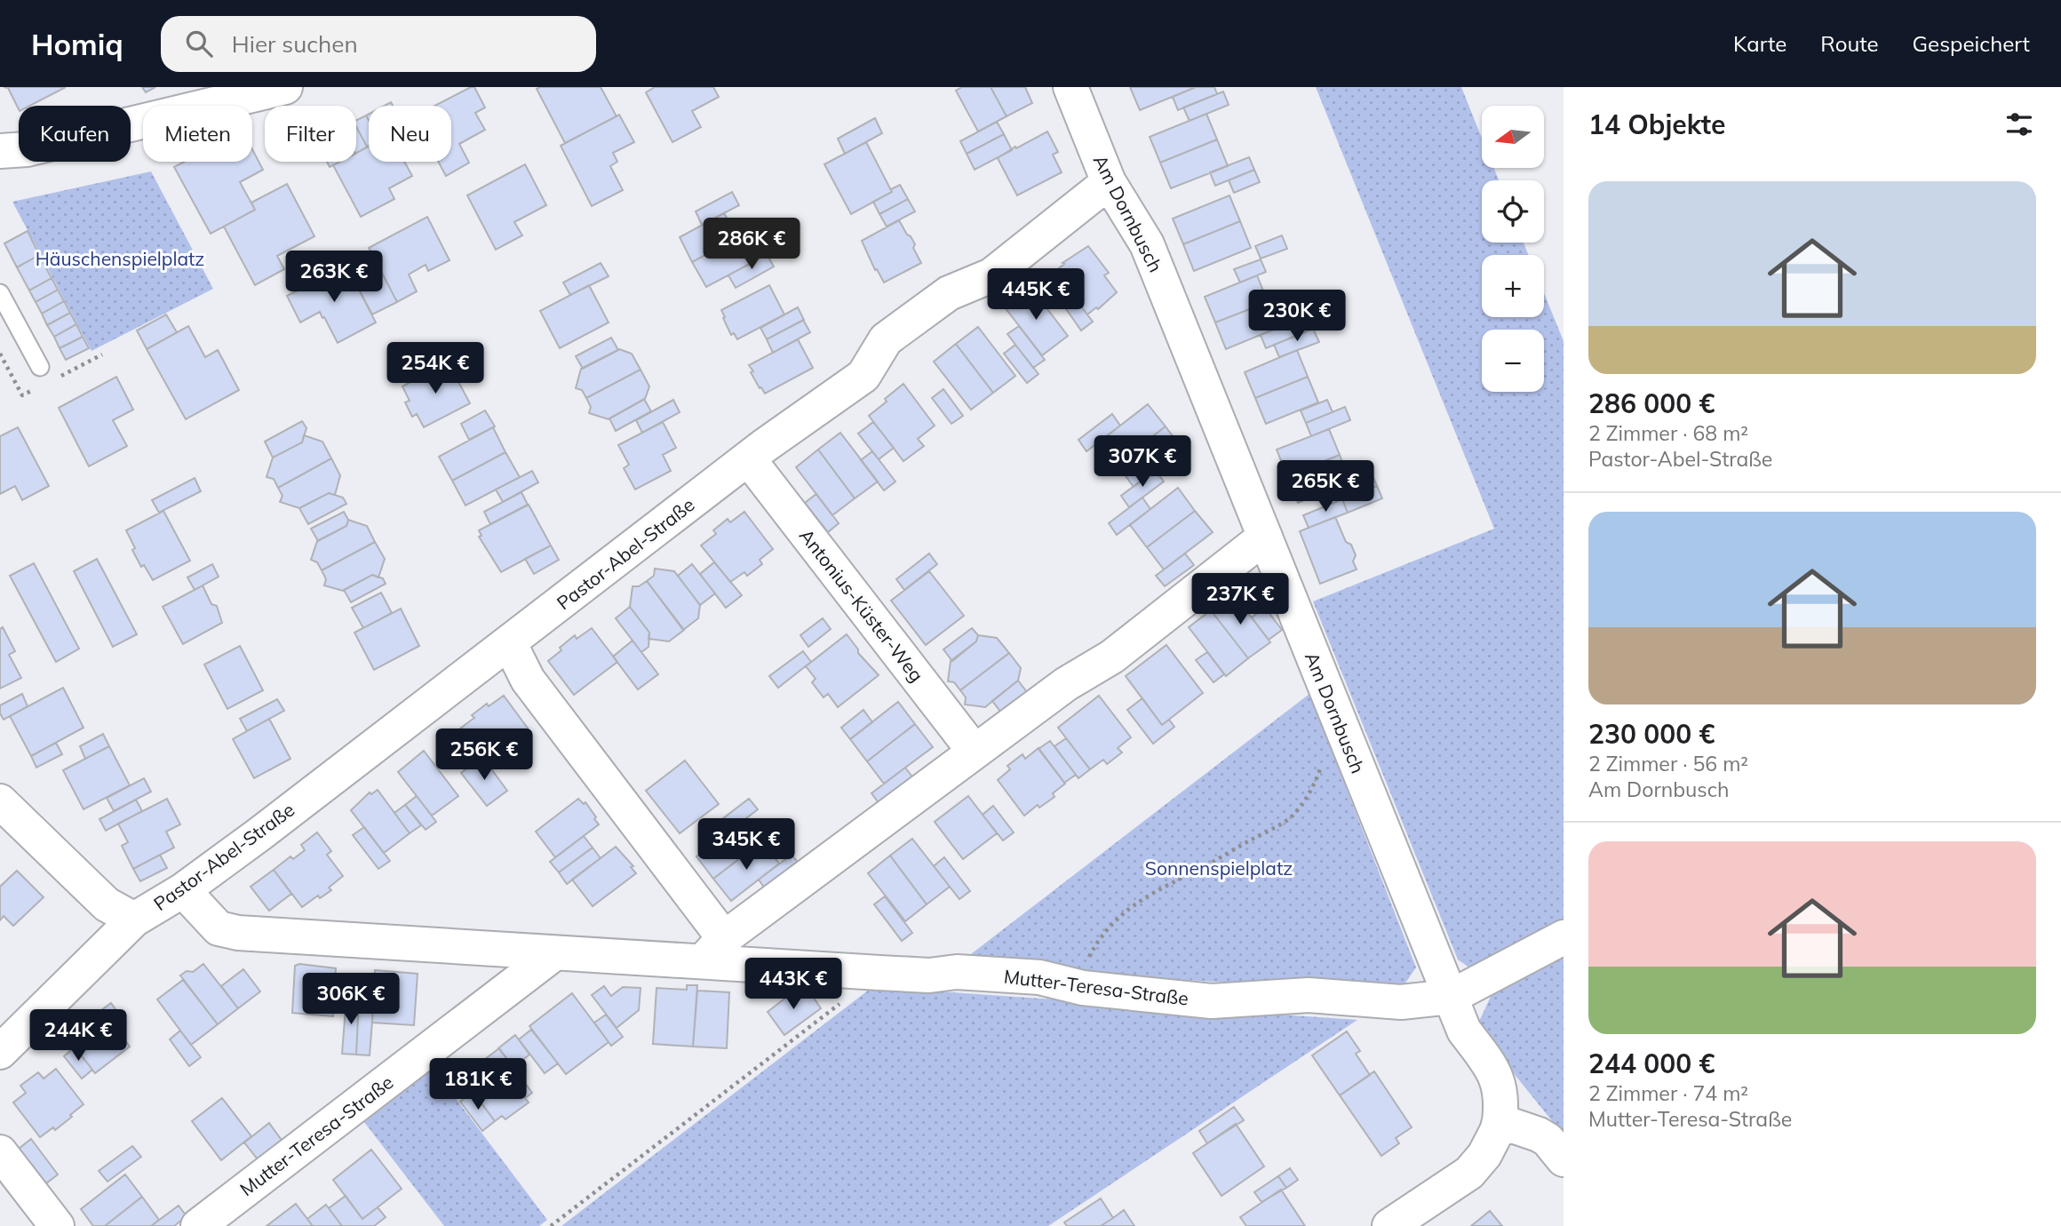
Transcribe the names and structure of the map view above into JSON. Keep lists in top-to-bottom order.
{
  "streets": {
    "street": [
      "Am Dornbusch",
      "Pastor-Abel-Straße",
      "Antonius-Küster-Weg",
      "Mutter-Teresa-Straße"
    ]
  },
  "crossings": [
    ["Am Dornbusch", "Pastor-Abel-Straße"],
    ["Am Dornbusch", "Mutter-Teresa-Straße"],
    ["Pastor-Abel-Straße", "Antonius-Küster-Weg"],
    ["Pastor-Abel-Straße", "Mutter-Teresa-Straße"]
  ],
  "parks": ["Häuschenspielplatz", "Sonnenspielplatz"],
  "north": "left",
  "page": {
    "header": "Homiq",
    "search": "Hier suchen",
    "nav": ["Karte", "Route", "Gespeichert"],
    "heading": "14 Objekte",
    "map_buttons": ["+", "−"],
    "chip": [
      "Kaufen",
      "Mieten",
      "Filter",
      "Neu"
    ],
    "list": [
      {
        "name": "286 000 €",
        "note": "2 Zimmer · 68 m² · Pastor-Abel-Straße"
      },
      {
        "name": "230 000 €",
        "note": "2 Zimmer · 56 m² · Am Dornbusch"
      },
      {
        "name": "244 000 €",
        "note": "2 Zimmer · 74 m² · Mutter-Teresa-Straße"
      }
    ],
    "price": [
      "286K €",
      "263K €",
      "445K €",
      "230K €",
      "254K €",
      "307K €",
      "265K €",
      "237K €",
      "256K €",
      "345K €",
      "443K €",
      "306K €",
      "244K €",
      "181K €"
    ]
  }
}
